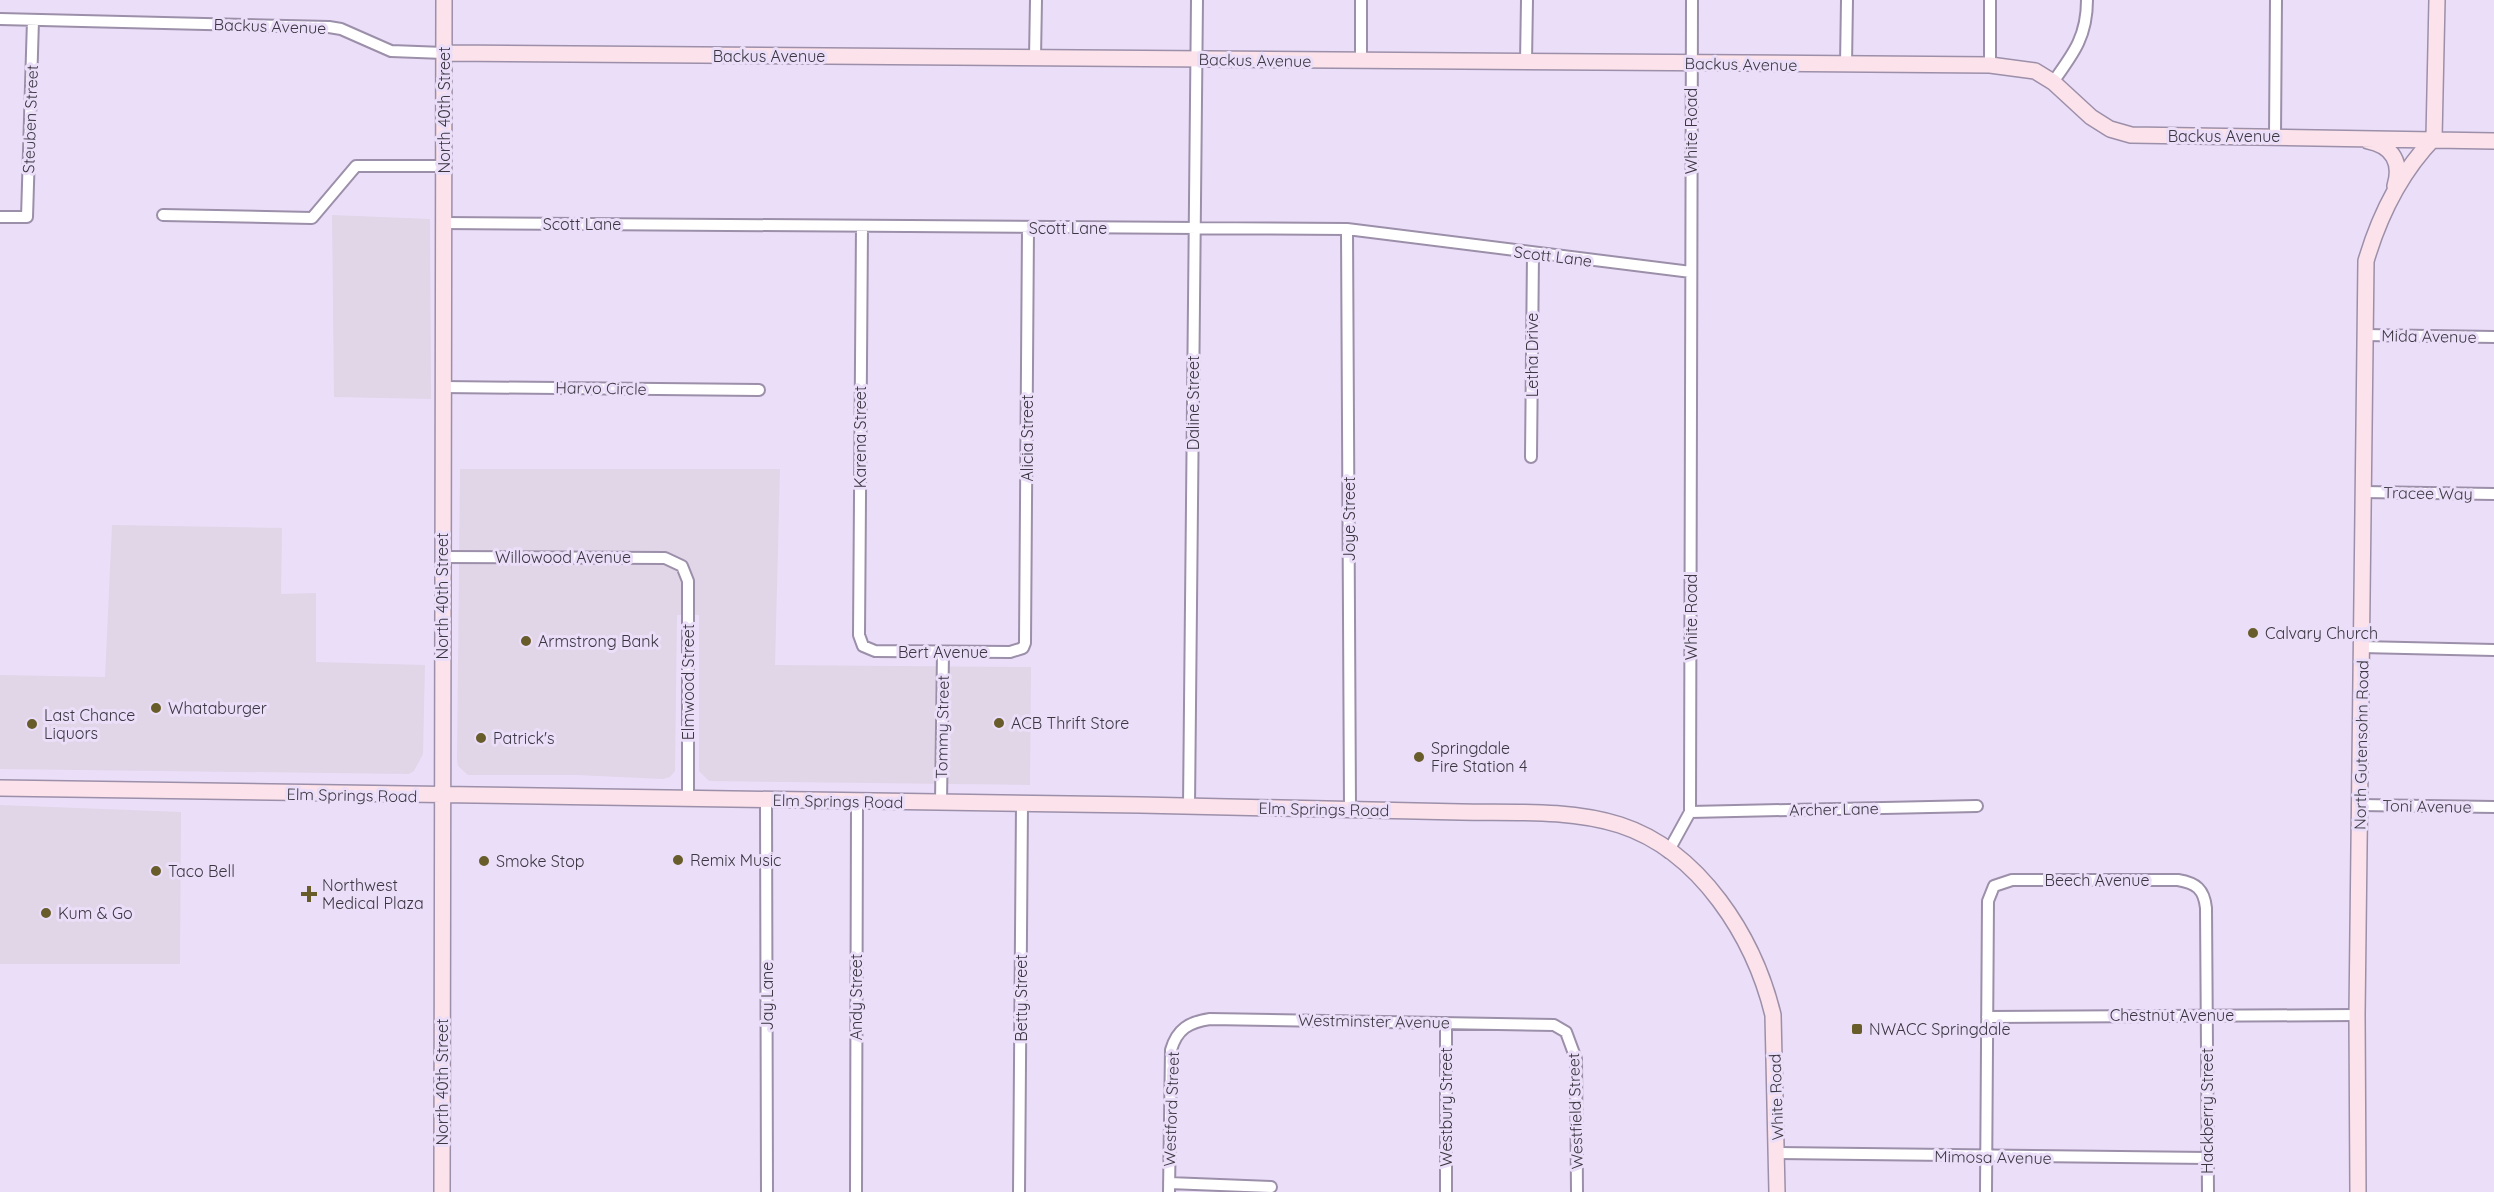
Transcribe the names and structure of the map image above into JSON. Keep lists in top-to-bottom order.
{
  "streets": {
    "street": [
      "Backus Avenue",
      "North 40th Street",
      "Steuben Street",
      "White Road",
      "Scott Lane",
      "Mida Avenue",
      "Letha Drive",
      "Harvo Circle",
      "Daline Street",
      "Karena Street",
      "Alicia Street",
      "Tracee Way",
      "Joye Street",
      "Willowood Avenue",
      "Bert Avenue",
      "Elmwood Street",
      "Tommy Street",
      "North Gutensohn Road",
      "Elm Springs Road",
      "Toni Avenue",
      "Archer Lane",
      "Beech Avenue",
      "Jay Lane",
      "Andy Street",
      "Betty Street",
      "Chestnut Avenue",
      "Westminster Avenue",
      "Westbury Street",
      "Westford Street",
      "Westfield Street",
      "Hackberry Street",
      "Mimosa Avenue"
    ]
  },
  "crossings": [
    ["Backus Avenue", "North 40th Street"],
    ["Backus Avenue", "Steuben Street"],
    ["Backus Avenue", "White Road"],
    ["Backus Avenue", "Daline Street"],
    ["Backus Avenue", "North Gutensohn Road"],
    ["North 40th Street", "Scott Lane"],
    ["North 40th Street", "Harvo Circle"],
    ["North 40th Street", "Willowood Avenue"],
    ["North 40th Street", "Elm Springs Road"],
    ["White Road", "Scott Lane"],
    ["White Road", "Elm Springs Road"],
    ["White Road", "Archer Lane"],
    ["White Road", "Mimosa Avenue"],
    ["Scott Lane", "Letha Drive"],
    ["Scott Lane", "Daline Street"],
    ["Scott Lane", "Karena Street"],
    ["Scott Lane", "Alicia Street"],
    ["Scott Lane", "Joye Street"],
    ["Mida Avenue", "North Gutensohn Road"],
    ["Daline Street", "Elm Springs Road"],
    ["Karena Street", "Bert Avenue"],
    ["Alicia Street", "Bert Avenue"],
    ["Tracee Way", "North Gutensohn Road"],
    ["Joye Street", "Elm Springs Road"],
    ["Willowood Avenue", "Elmwood Street"],
    ["Bert Avenue", "Tommy Street"],
    ["Elmwood Street", "Elm Springs Road"],
    ["Tommy Street", "Elm Springs Road"],
    ["North Gutensohn Road", "Toni Avenue"],
    ["North Gutensohn Road", "Chestnut Avenue"],
    ["Elm Springs Road", "Jay Lane"],
    ["Elm Springs Road", "Andy Street"],
    ["Elm Springs Road", "Betty Street"],
    ["Beech Avenue", "Chestnut Avenue"],
    ["Beech Avenue", "Hackberry Street"],
    ["Chestnut Avenue", "Hackberry Street"],
    ["Westminster Avenue", "Westbury Street"],
    ["Westminster Avenue", "Westford Street"],
    ["Westminster Avenue", "Westfield Street"],
    ["Hackberry Street", "Mimosa Avenue"]
  ],
  "places": {
    "other": [
      "Calvary Church",
      "Armstrong Bank",
      "Whataburger",
      "ACB Thrift Store",
      "Last Chance Liquors",
      "Patrick's",
      "Springdale Fire Station 4",
      "Remix Music",
      "Smoke Stop",
      "Taco Bell",
      "Kum & Go"
    ],
    "health": ["Northwest Medical Plaza"],
    "transit": ["NWACC Springdale"]
  }
}
